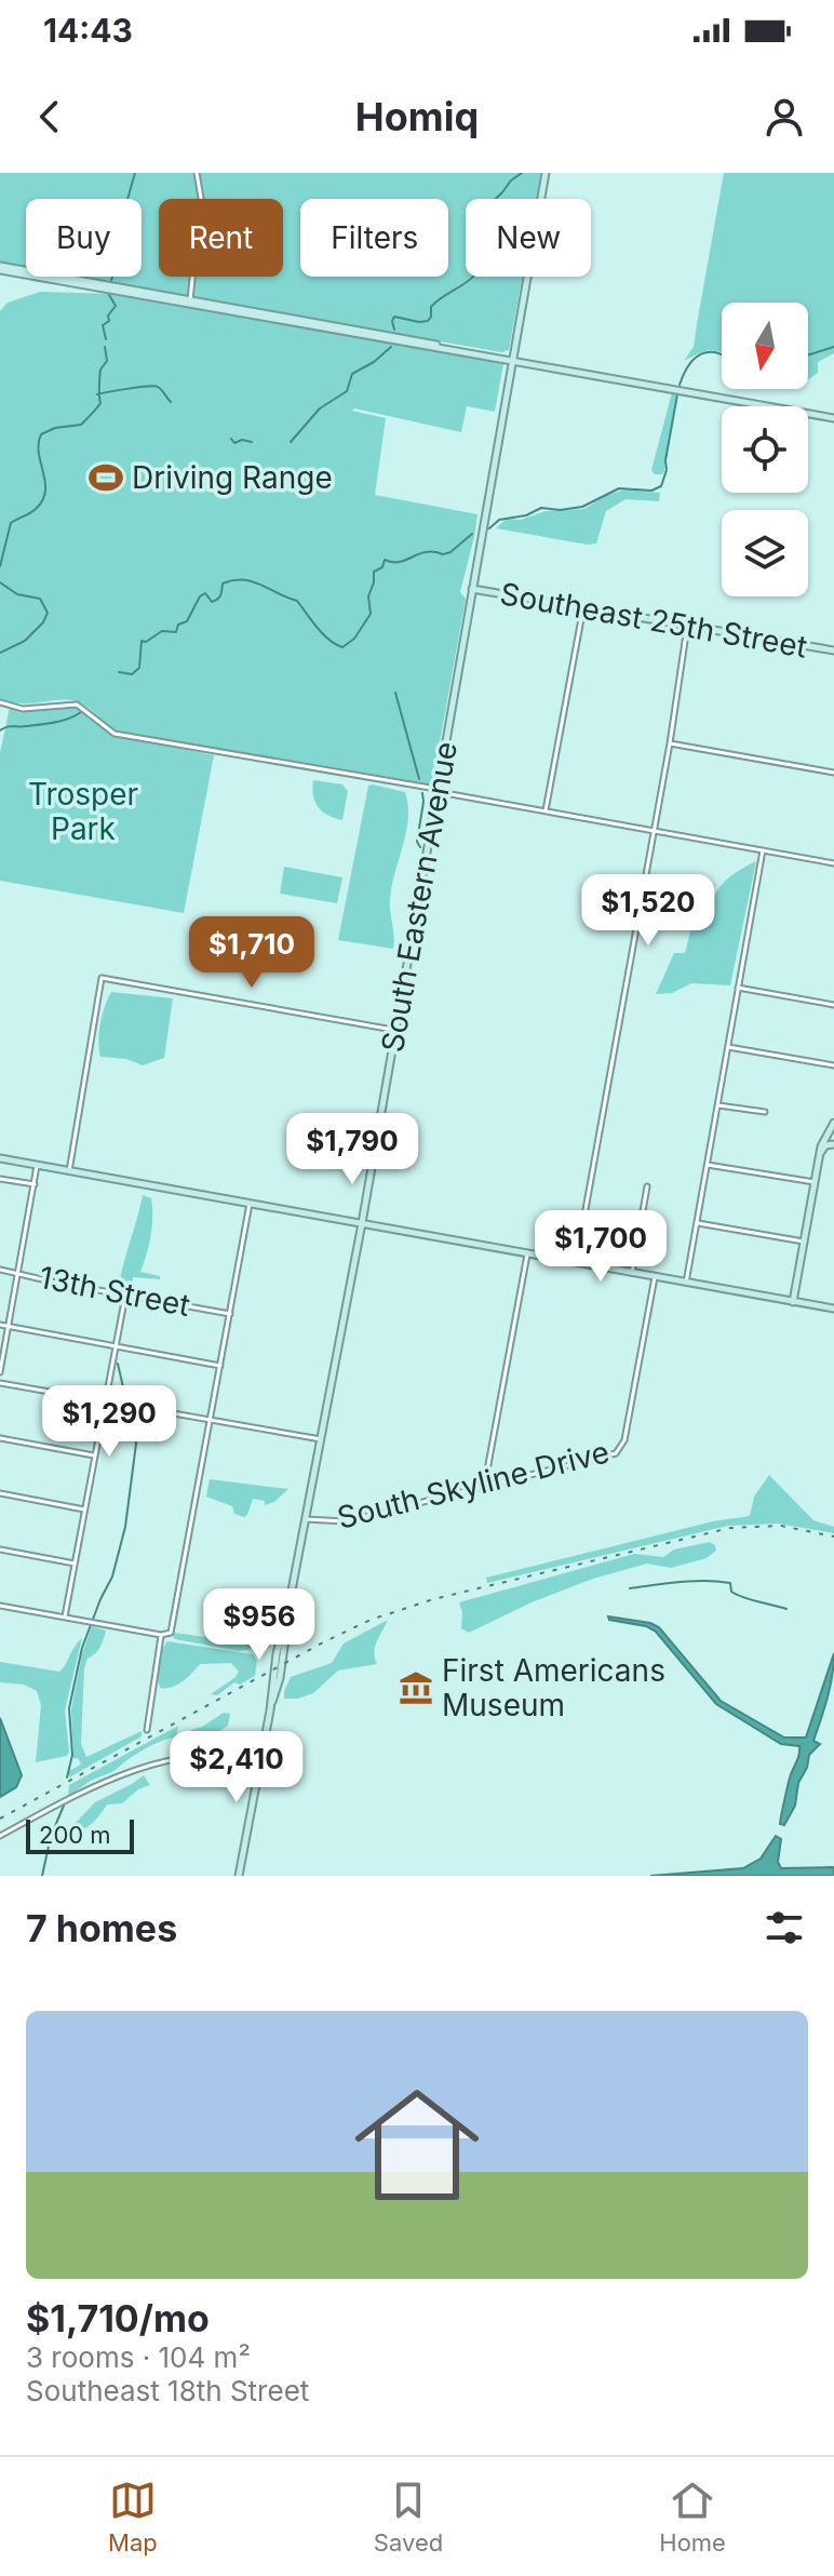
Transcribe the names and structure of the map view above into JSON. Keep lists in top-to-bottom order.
{
  "streets": {
    "main road": ["Southeast 25th Street", "South Eastern Avenue"],
    "street": ["13th Street", "South Skyline Drive"]
  },
  "crossings": [
    ["Southeast 25th Street", "South Eastern Avenue"],
    ["South Eastern Avenue", "South Skyline Drive"]
  ],
  "parks": ["Trosper Park"],
  "places": {
    "sports": ["Driving Range"],
    "museum": ["First Americans Museum"]
  },
  "scale_bar": "200 m",
  "north": "bottom",
  "page": {
    "status": "14:43",
    "header": "Homiq",
    "chip": [
      "Buy",
      "Rent",
      "Filters",
      "New"
    ],
    "price": [
      "$1,520",
      "$1,710",
      "$1,790",
      "$1,700",
      "$1,290",
      "$956",
      "$2,410"
    ],
    "scale": "200 m",
    "heading": "7 homes",
    "list": [
      {
        "name": "$1,710/mo",
        "note": "3 rooms · 104 m² · Southeast 18th Street"
      }
    ],
    "tabs": ["Map", "Saved", "Home"]
  }
}
